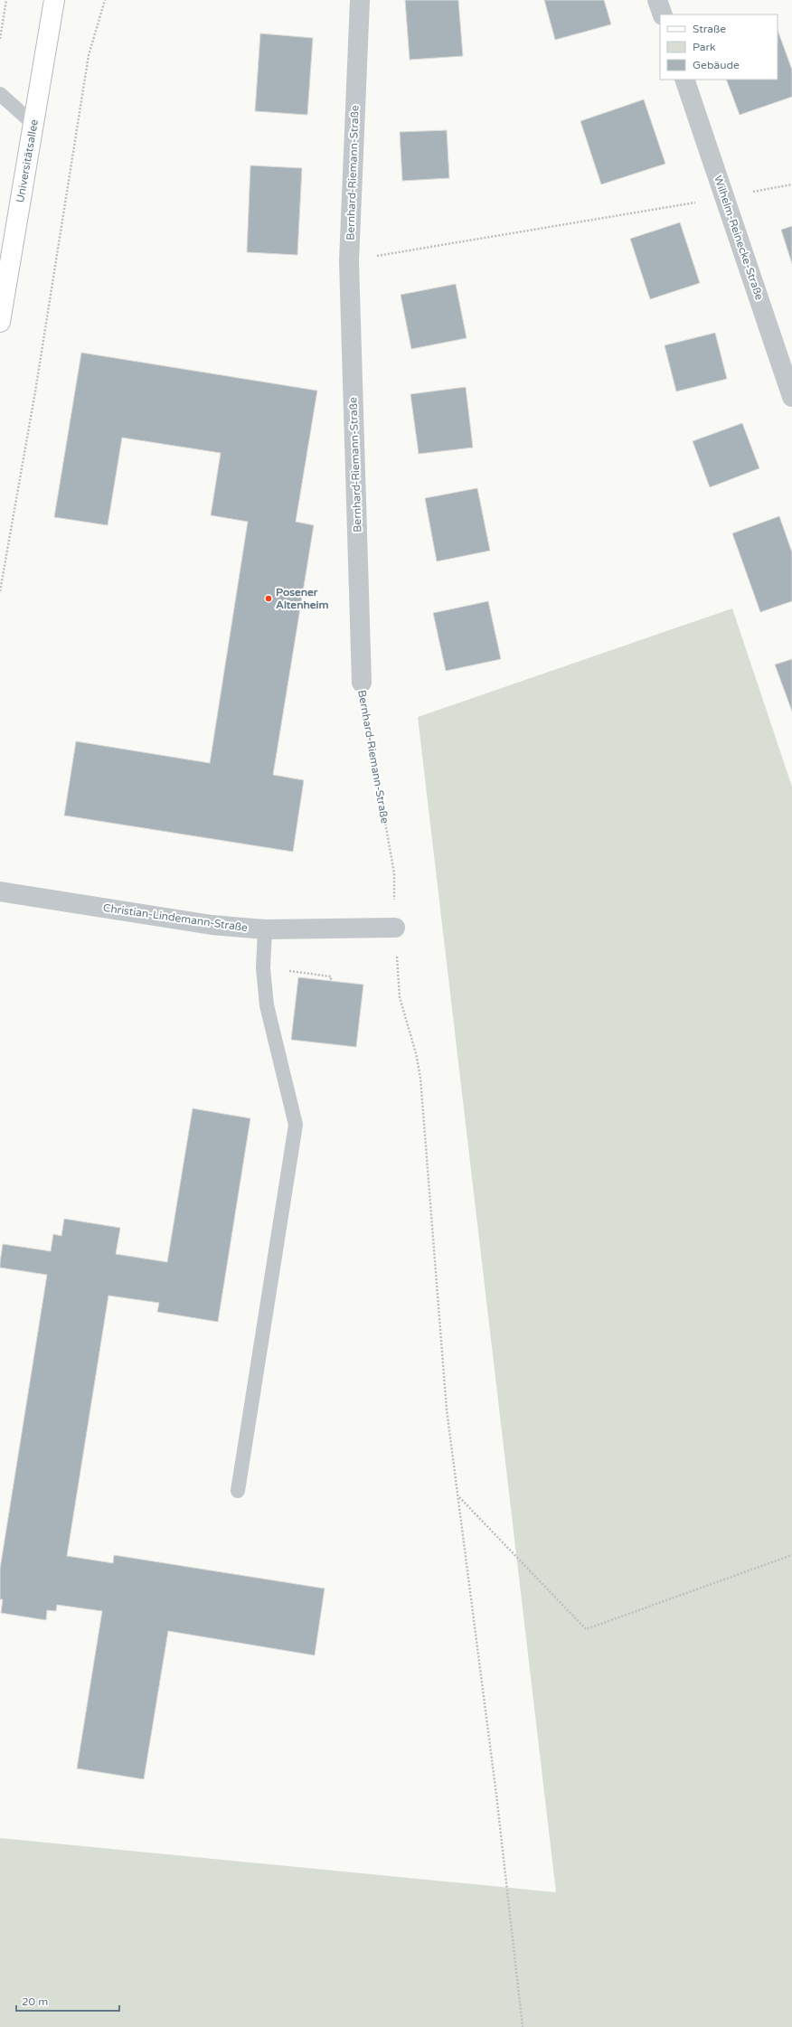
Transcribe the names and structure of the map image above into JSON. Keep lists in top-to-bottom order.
{
  "streets": {
    "main road": ["Universitätsallee"],
    "street": ["Bernhard-Riemann-Straße", "Wilhelm-Reinecke-Straße", "Christian-Lindemann-Straße"]
  },
  "crossings": [
    ["Bernhard-Riemann-Straße", "Christian-Lindemann-Straße"]
  ],
  "places": ["Posener Altenheim"],
  "legend": ["Straße", "Park", "Gebäude"],
  "scale_bar": "20 m"
}
